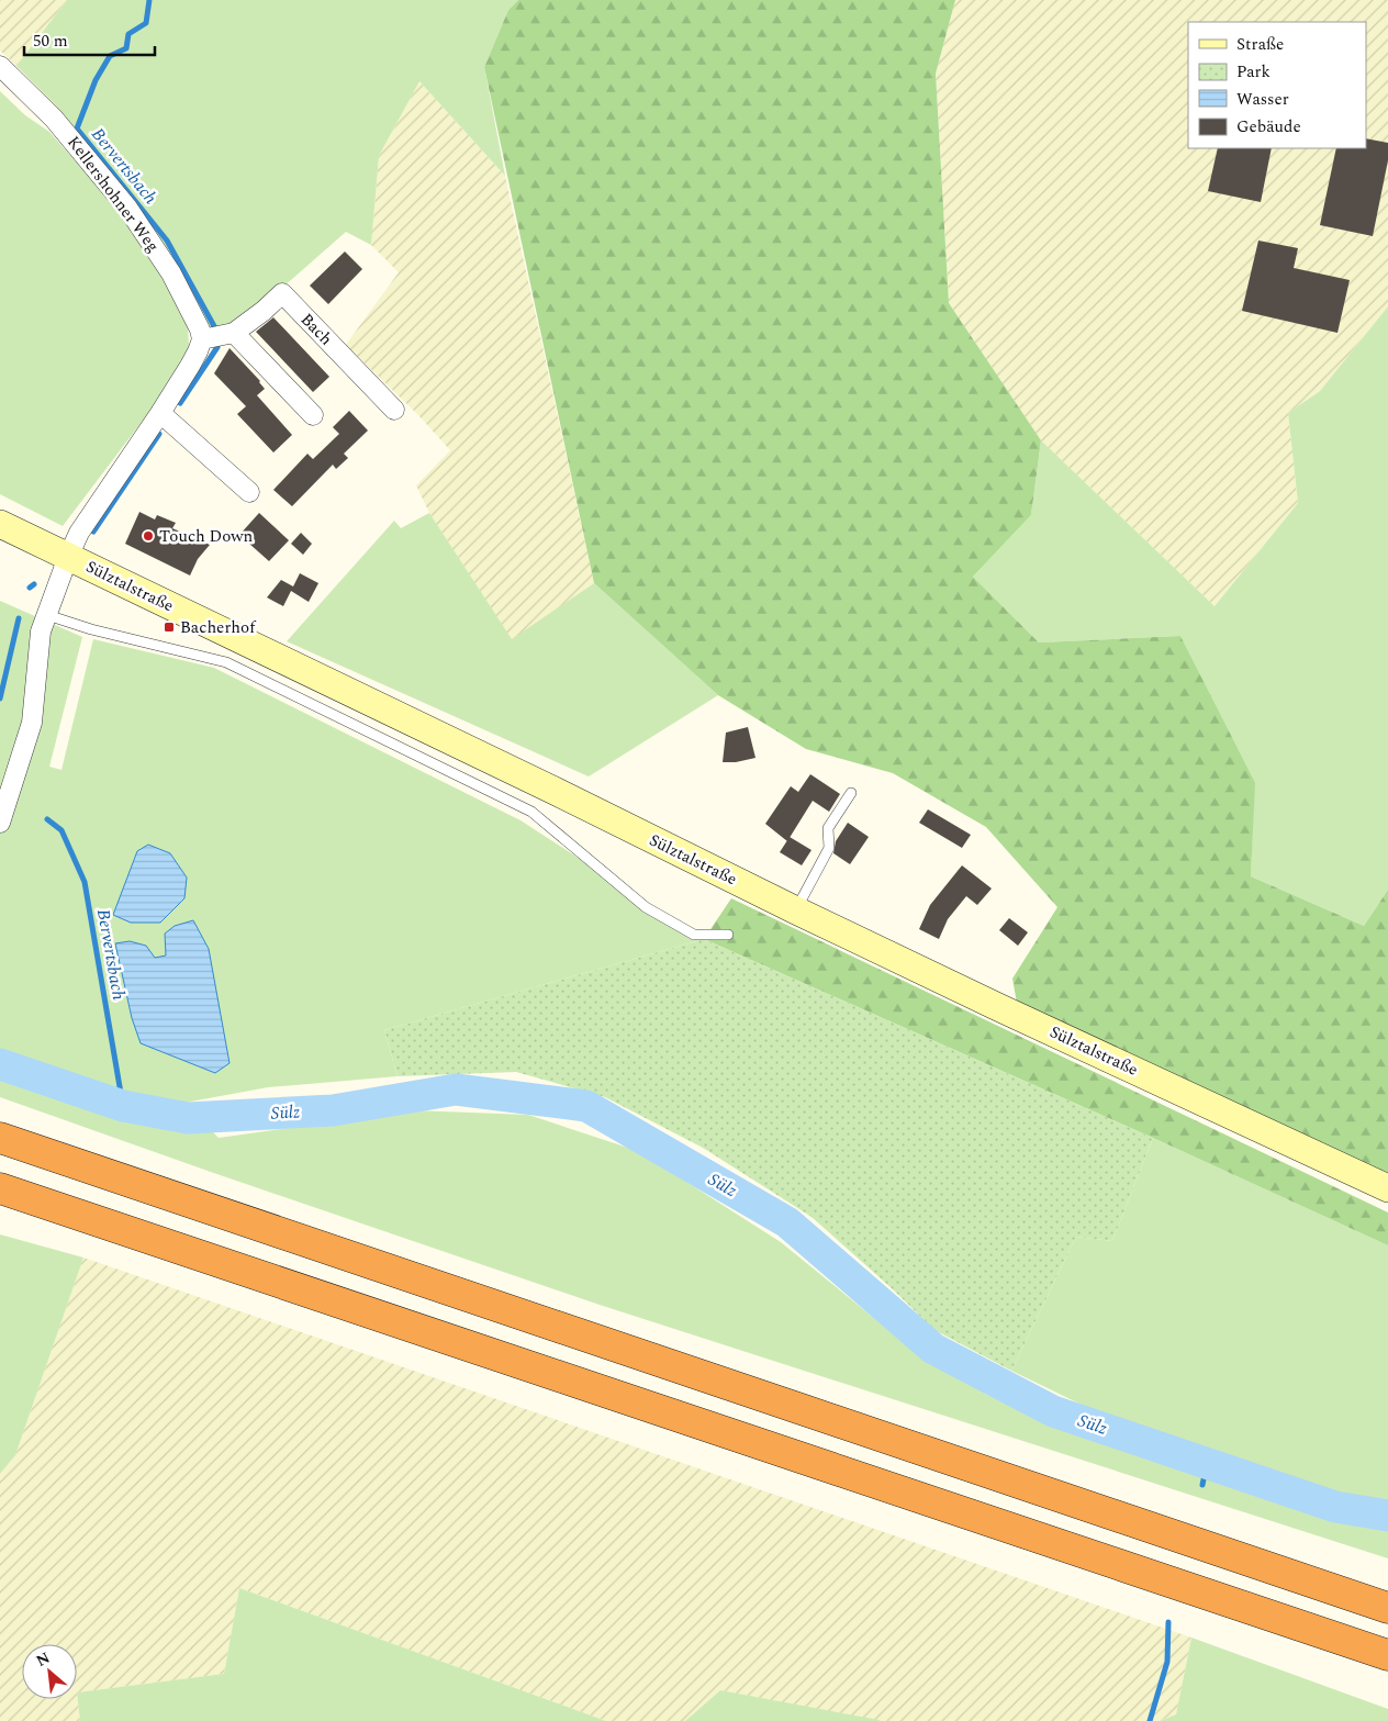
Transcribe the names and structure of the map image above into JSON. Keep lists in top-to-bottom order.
{
  "streets": {
    "main road": ["Sülztalstraße"],
    "street": ["Kellershohner Weg", "Bach"]
  },
  "crossings": [
    ["Kellershohner Weg", "Bach"]
  ],
  "water": ["Bervertsbach", "Sülz"],
  "places": {
    "other": ["Touch Down"],
    "transit": ["Bacherhof"]
  },
  "legend": [
    "Straße",
    "Park",
    "Wasser",
    "Gebäude"
  ],
  "scale_bar": "50 m",
  "north": "top left"
}
